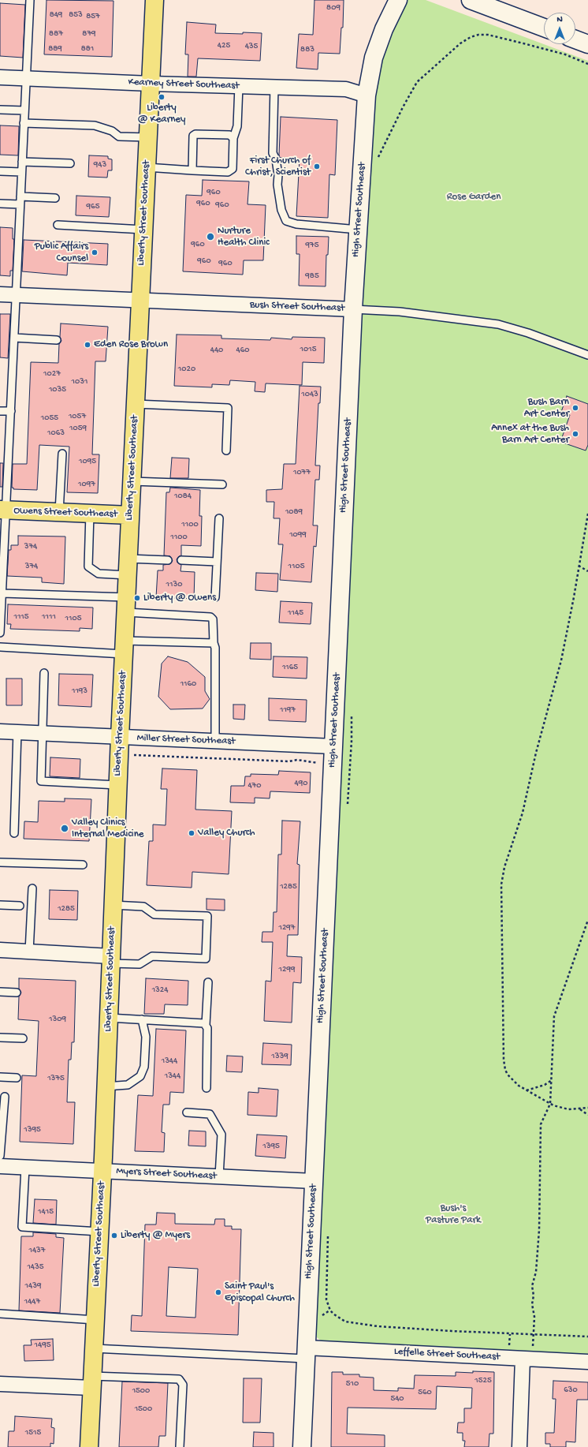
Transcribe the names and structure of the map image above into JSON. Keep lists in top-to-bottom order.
{
  "streets": {
    "main road": ["Liberty Street Southeast", "Owens Street Southeast"],
    "street": [
      "Kearney Street Southeast",
      "High Street Southeast",
      "Bush Street Southeast",
      "Miller Street Southeast",
      "Myers Street Southeast",
      "Leffelle Street Southeast"
    ]
  },
  "crossings": [
    ["Kearney Street Southeast", "High Street Southeast"],
    ["Kearney Street Southeast", "Liberty Street Southeast"],
    ["High Street Southeast", "Bush Street Southeast"],
    ["High Street Southeast", "Miller Street Southeast"],
    ["High Street Southeast", "Myers Street Southeast"],
    ["High Street Southeast", "Leffelle Street Southeast"],
    ["Liberty Street Southeast", "Bush Street Southeast"],
    ["Liberty Street Southeast", "Owens Street Southeast"],
    ["Liberty Street Southeast", "Miller Street Southeast"],
    ["Liberty Street Southeast", "Myers Street Southeast"]
  ],
  "parks": ["Rose Garden", "Bush's Pasture Park"],
  "places": [
    "Liberty @ Kearney",
    "First Church of Christ, Scientist",
    "Nurture Health Clinic",
    "Public Affairs Counsel",
    "Eden Rose Brown",
    "Bush Barn Art Center",
    "Annex at the Bush Barn Art Center",
    "Liberty @ Owens",
    "Valley Clinics Internal Medicine",
    "Valley Church",
    "Liberty @ Myers",
    "Saint Paul's Episcopal Church"
  ],
  "house_numbers": [
    "809",
    "849",
    "853",
    "857",
    "887",
    "879",
    "425",
    "435",
    "889",
    "881",
    "883",
    "943",
    "960",
    "960",
    "960",
    "965",
    "960",
    "975",
    "960",
    "960",
    "985",
    "1015",
    "440",
    "460",
    "1020",
    "1027",
    "1031",
    "1035",
    "1043",
    "1057",
    "1055",
    "1059",
    "1063",
    "1095",
    "1077",
    "1097",
    "1084",
    "1089",
    "1100",
    "1099",
    "1100",
    "374",
    "374",
    "1105",
    "1130",
    "1145",
    "1115",
    "1111",
    "1105",
    "1165",
    "1160",
    "1193",
    "1197",
    "490",
    "470",
    "1285",
    "1285",
    "1297",
    "1299",
    "1324",
    "1309",
    "1339",
    "1344",
    "1344",
    "1375",
    "1395",
    "1395",
    "1415",
    "1437",
    "1435",
    "1439",
    "1447",
    "1495",
    "1525",
    "510",
    "630",
    "1500",
    "560",
    "540",
    "1500",
    "1515"
  ],
  "north": "top"
}
